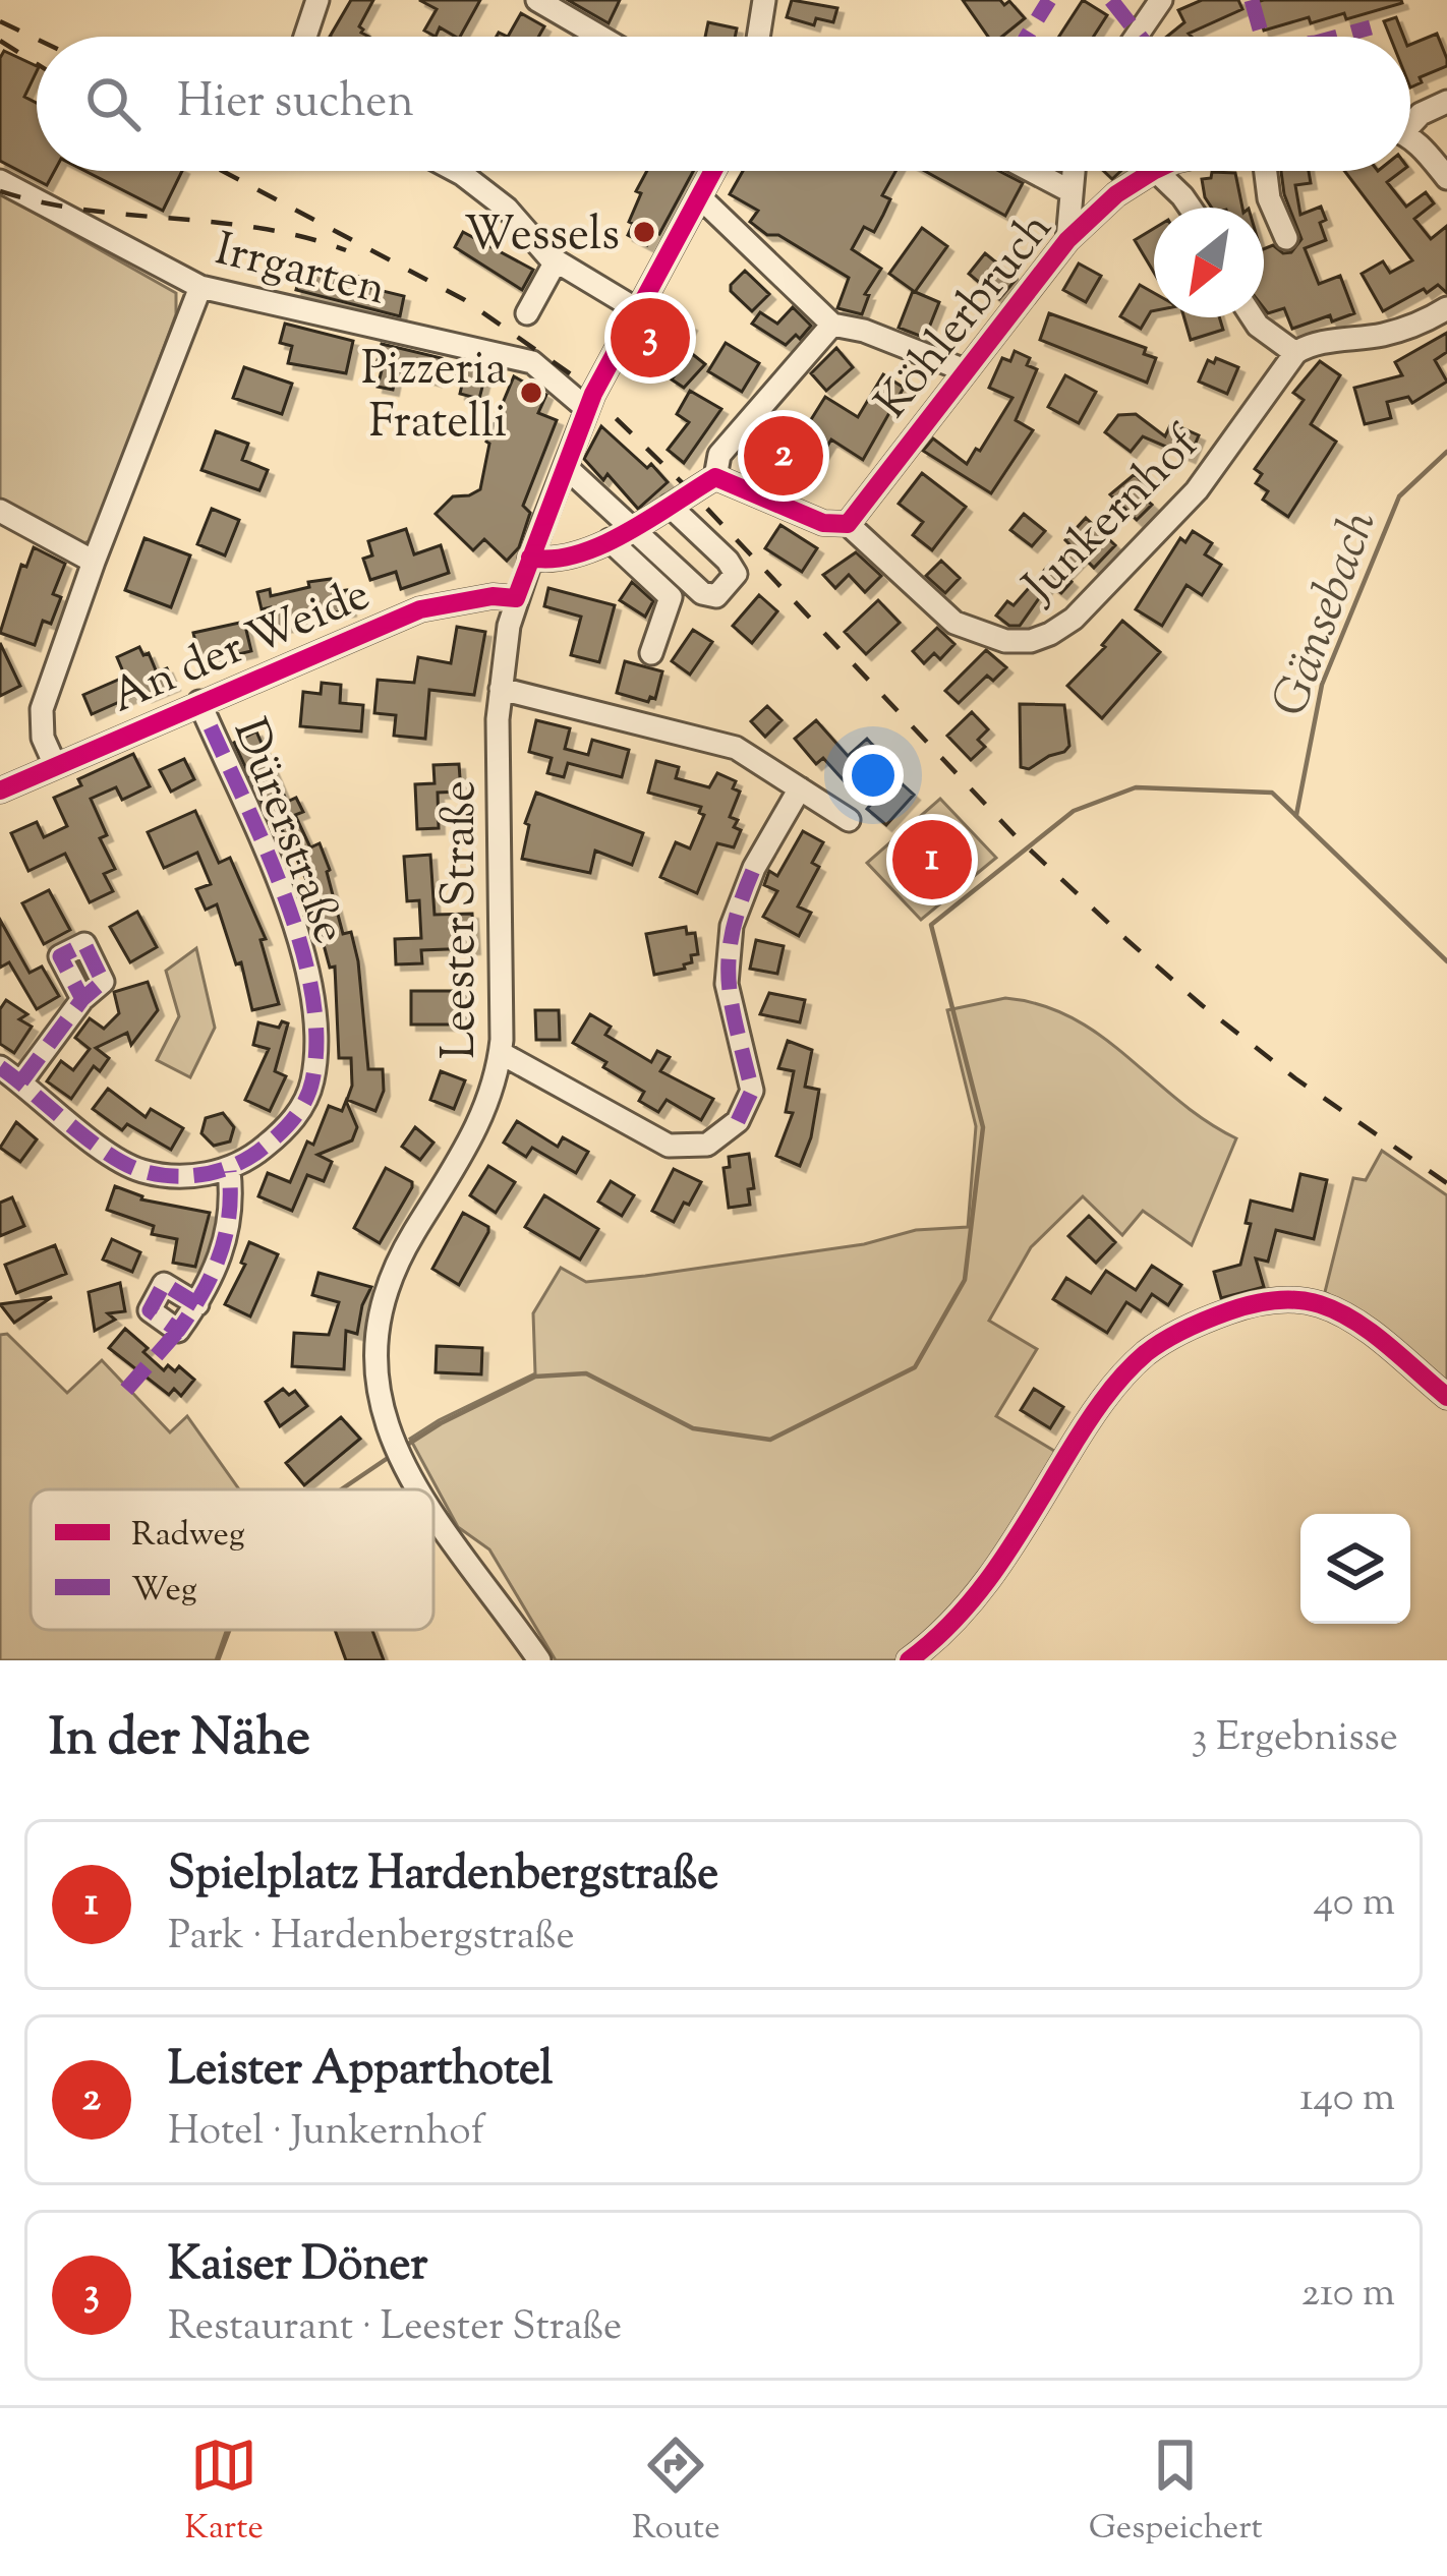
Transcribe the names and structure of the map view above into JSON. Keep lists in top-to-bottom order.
{
  "streets": {
    "street": [
      "Irrgarten",
      "Köhlerbruch",
      "Junkernhof",
      "An der Weide",
      "Dürerstraße",
      "Leester Straße"
    ]
  },
  "crossings": [
    ["Irrgarten", "Leester Straße"],
    ["Köhlerbruch", "Junkernhof"],
    ["An der Weide", "Dürerstraße"],
    ["An der Weide", "Leester Straße"]
  ],
  "water": ["Gänsebach"],
  "places": ["Wessels", "Pizzeria Fratelli"],
  "legend": ["Radweg", "Weg"],
  "north": "bottom left",
  "page": {
    "search": "Hier suchen",
    "pins": ["3", "2", "1"],
    "heading": ["In der Nähe", "3 Ergebnisse"],
    "list": [
      {
        "mark": "1",
        "name": "Spielplatz Hardenbergstraße",
        "note": "Park · Hardenbergstraße",
        "value": "40 m"
      },
      {
        "mark": "2",
        "name": "Leister Apparthotel",
        "note": "Hotel · Junkernhof",
        "value": "140 m"
      },
      {
        "mark": "3",
        "name": "Kaiser Döner",
        "note": "Restaurant · Leester Straße",
        "value": "210 m"
      }
    ],
    "nav": ["Karte", "Route", "Gespeichert"]
  }
}
